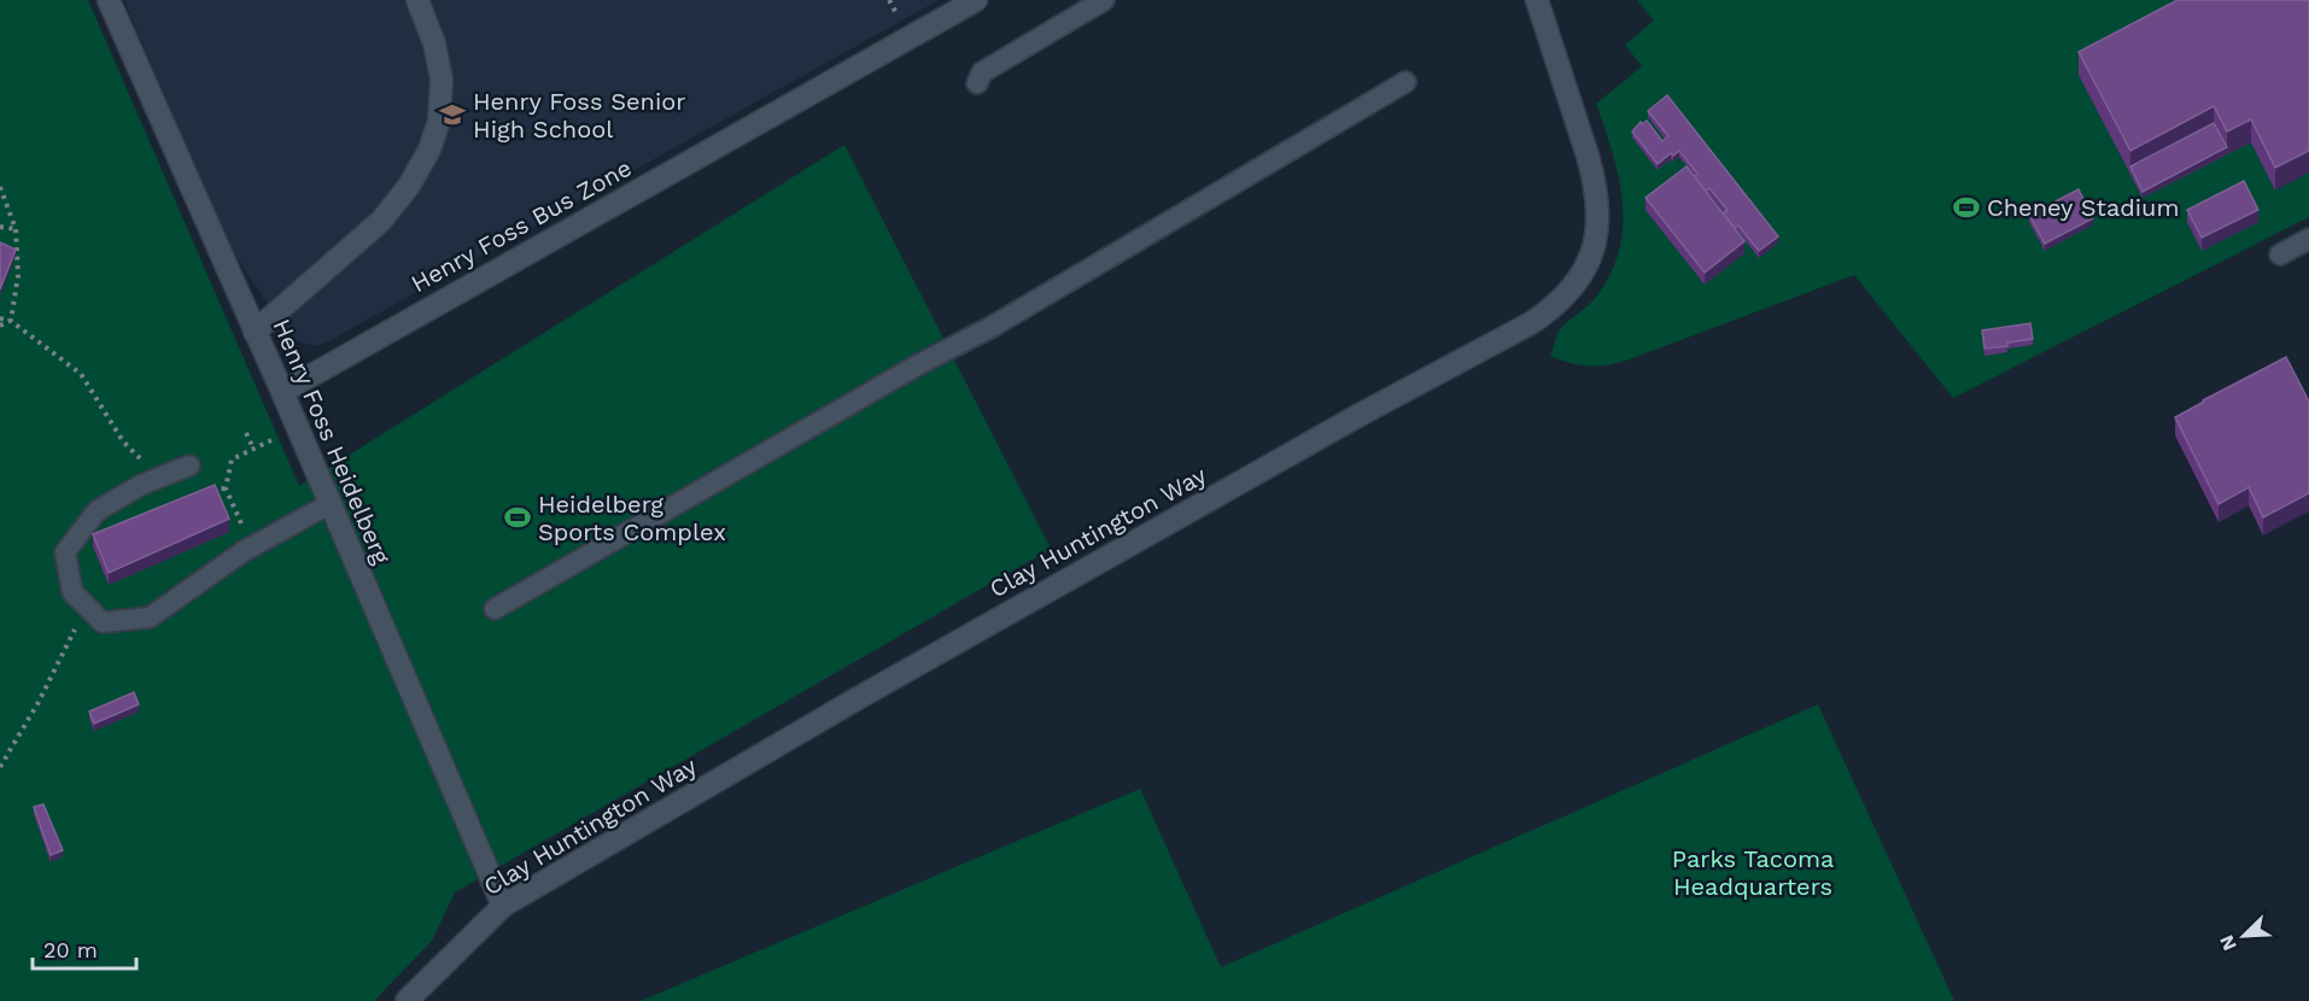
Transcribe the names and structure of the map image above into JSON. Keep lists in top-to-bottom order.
{
  "streets": {
    "street": ["Henry Foss Bus Zone", "Henry Foss Heidelberg", "Clay Huntington Way"]
  },
  "crossings": [
    ["Henry Foss Bus Zone", "Henry Foss Heidelberg"],
    ["Henry Foss Heidelberg", "Clay Huntington Way"]
  ],
  "parks": ["Parks Tacoma Headquarters"],
  "places": {
    "school or university": ["Henry Foss Senior High School"],
    "sports": ["Cheney Stadium", "Heidelberg Sports Complex"]
  },
  "scale_bar": "20 m",
  "north": "bottom left"
}
